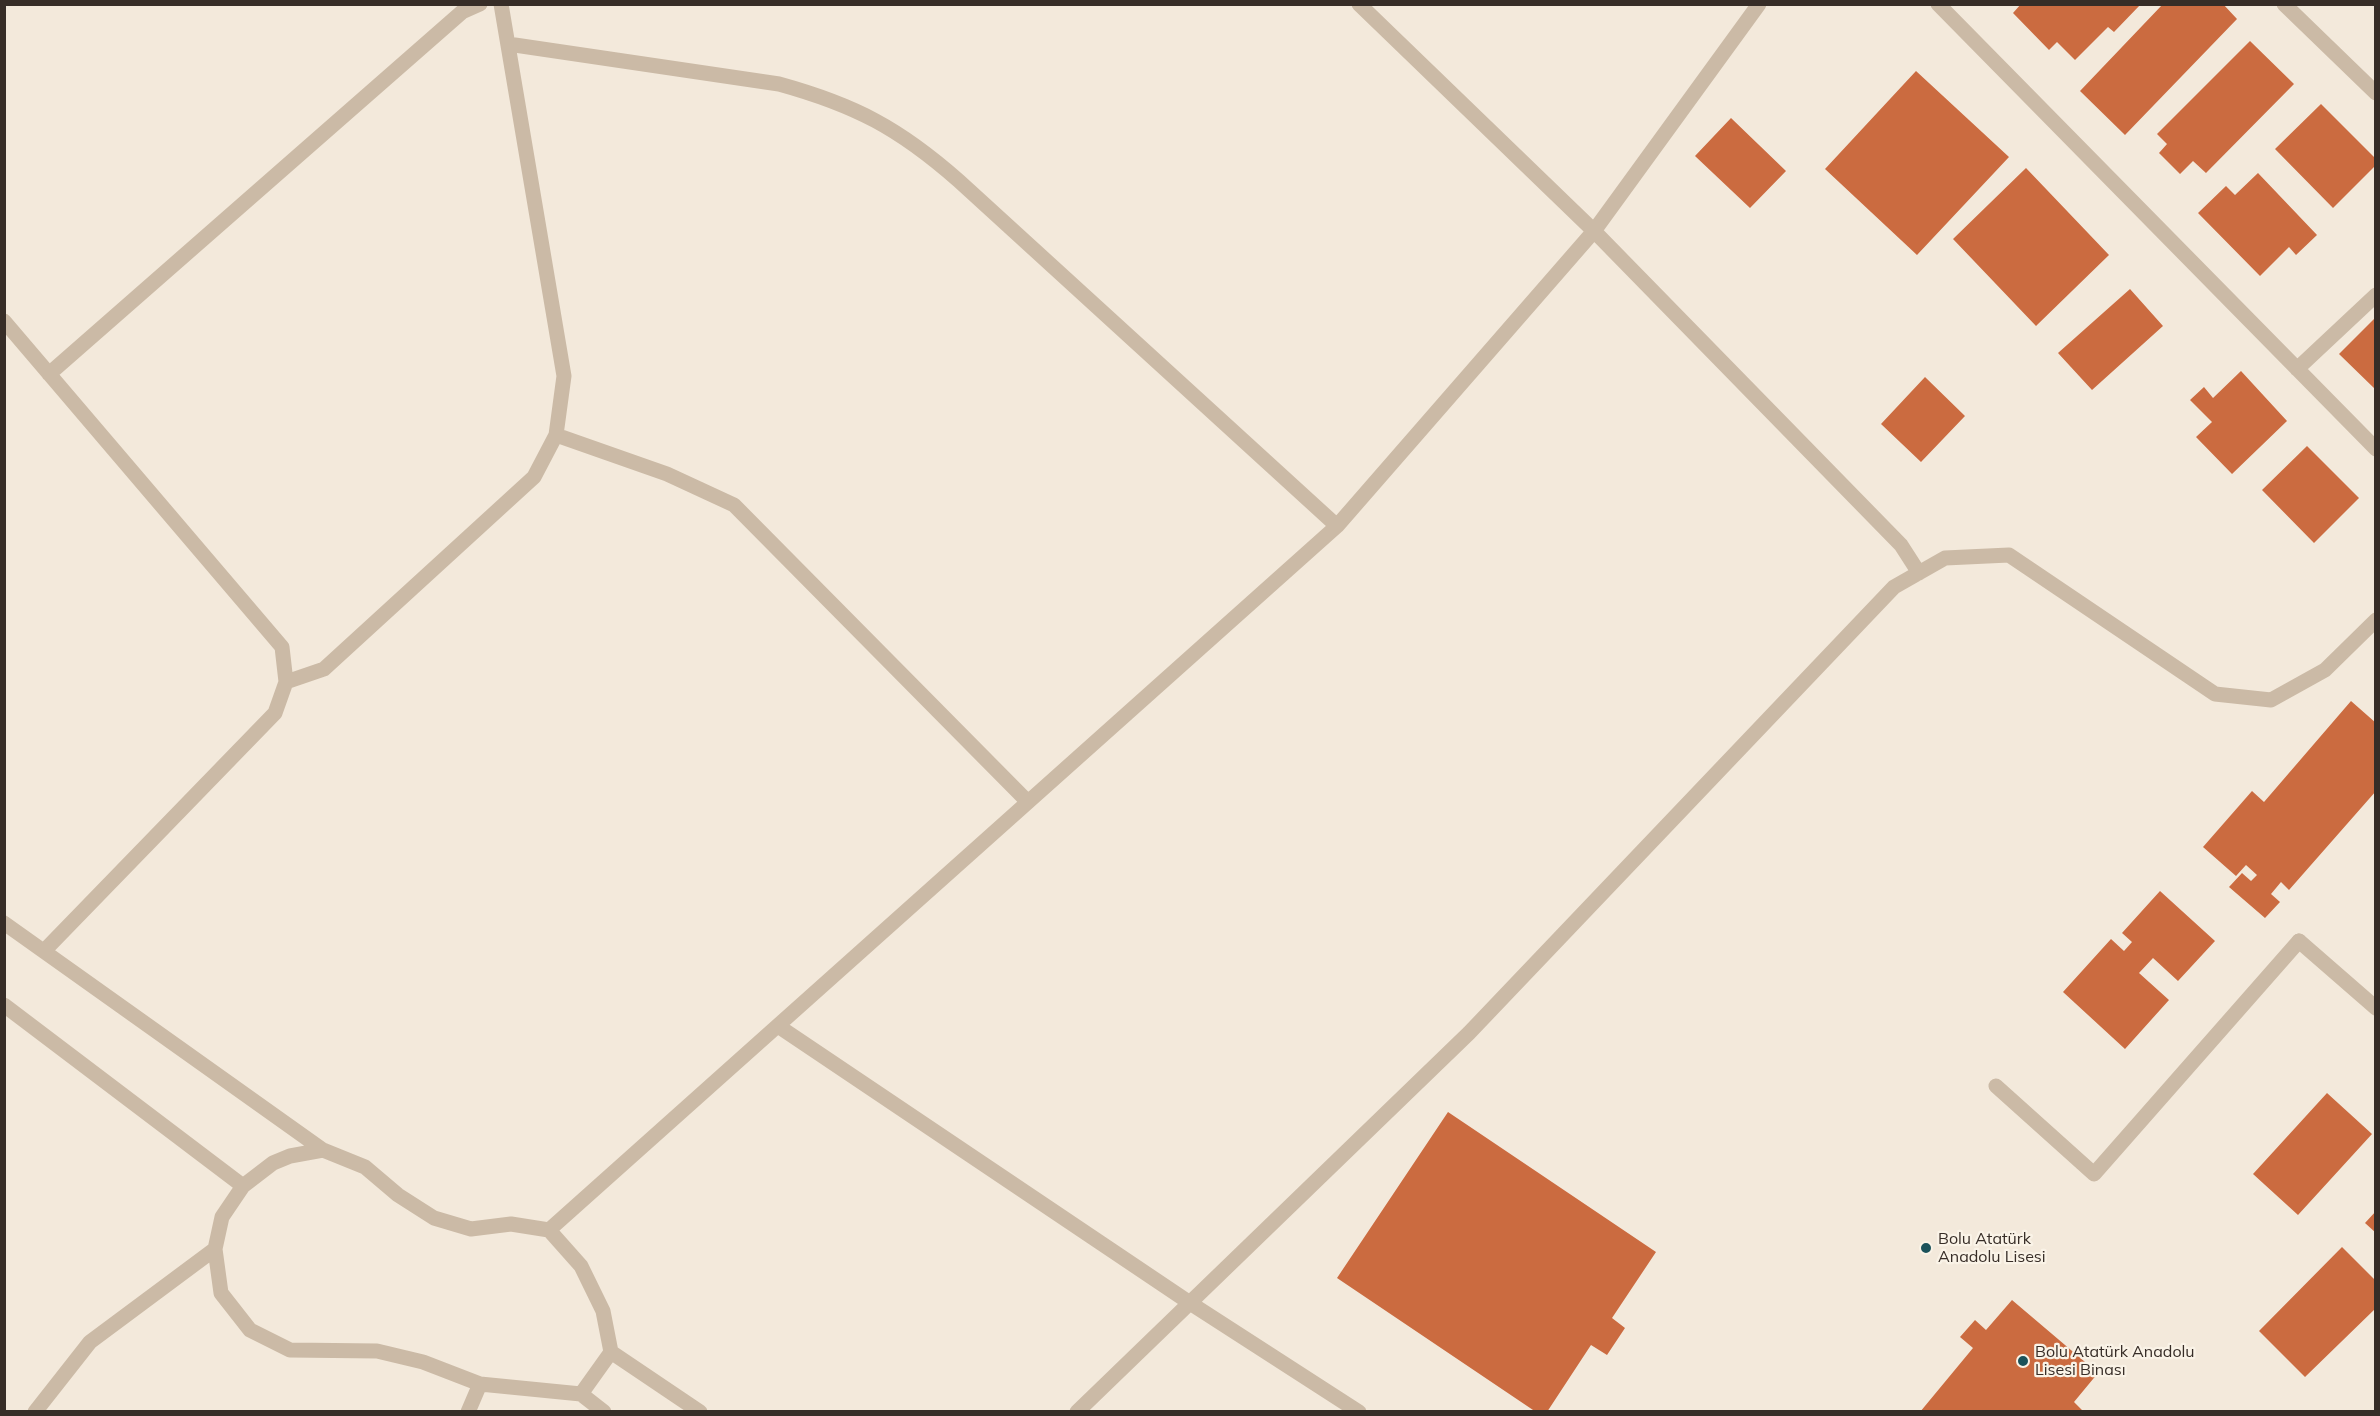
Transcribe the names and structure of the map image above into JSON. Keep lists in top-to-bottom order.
{
  "places": ["Bolu Atatürk Anadolu Lisesi", "Bolu Atatürk Anadolu Lisesi Binası"]
}
